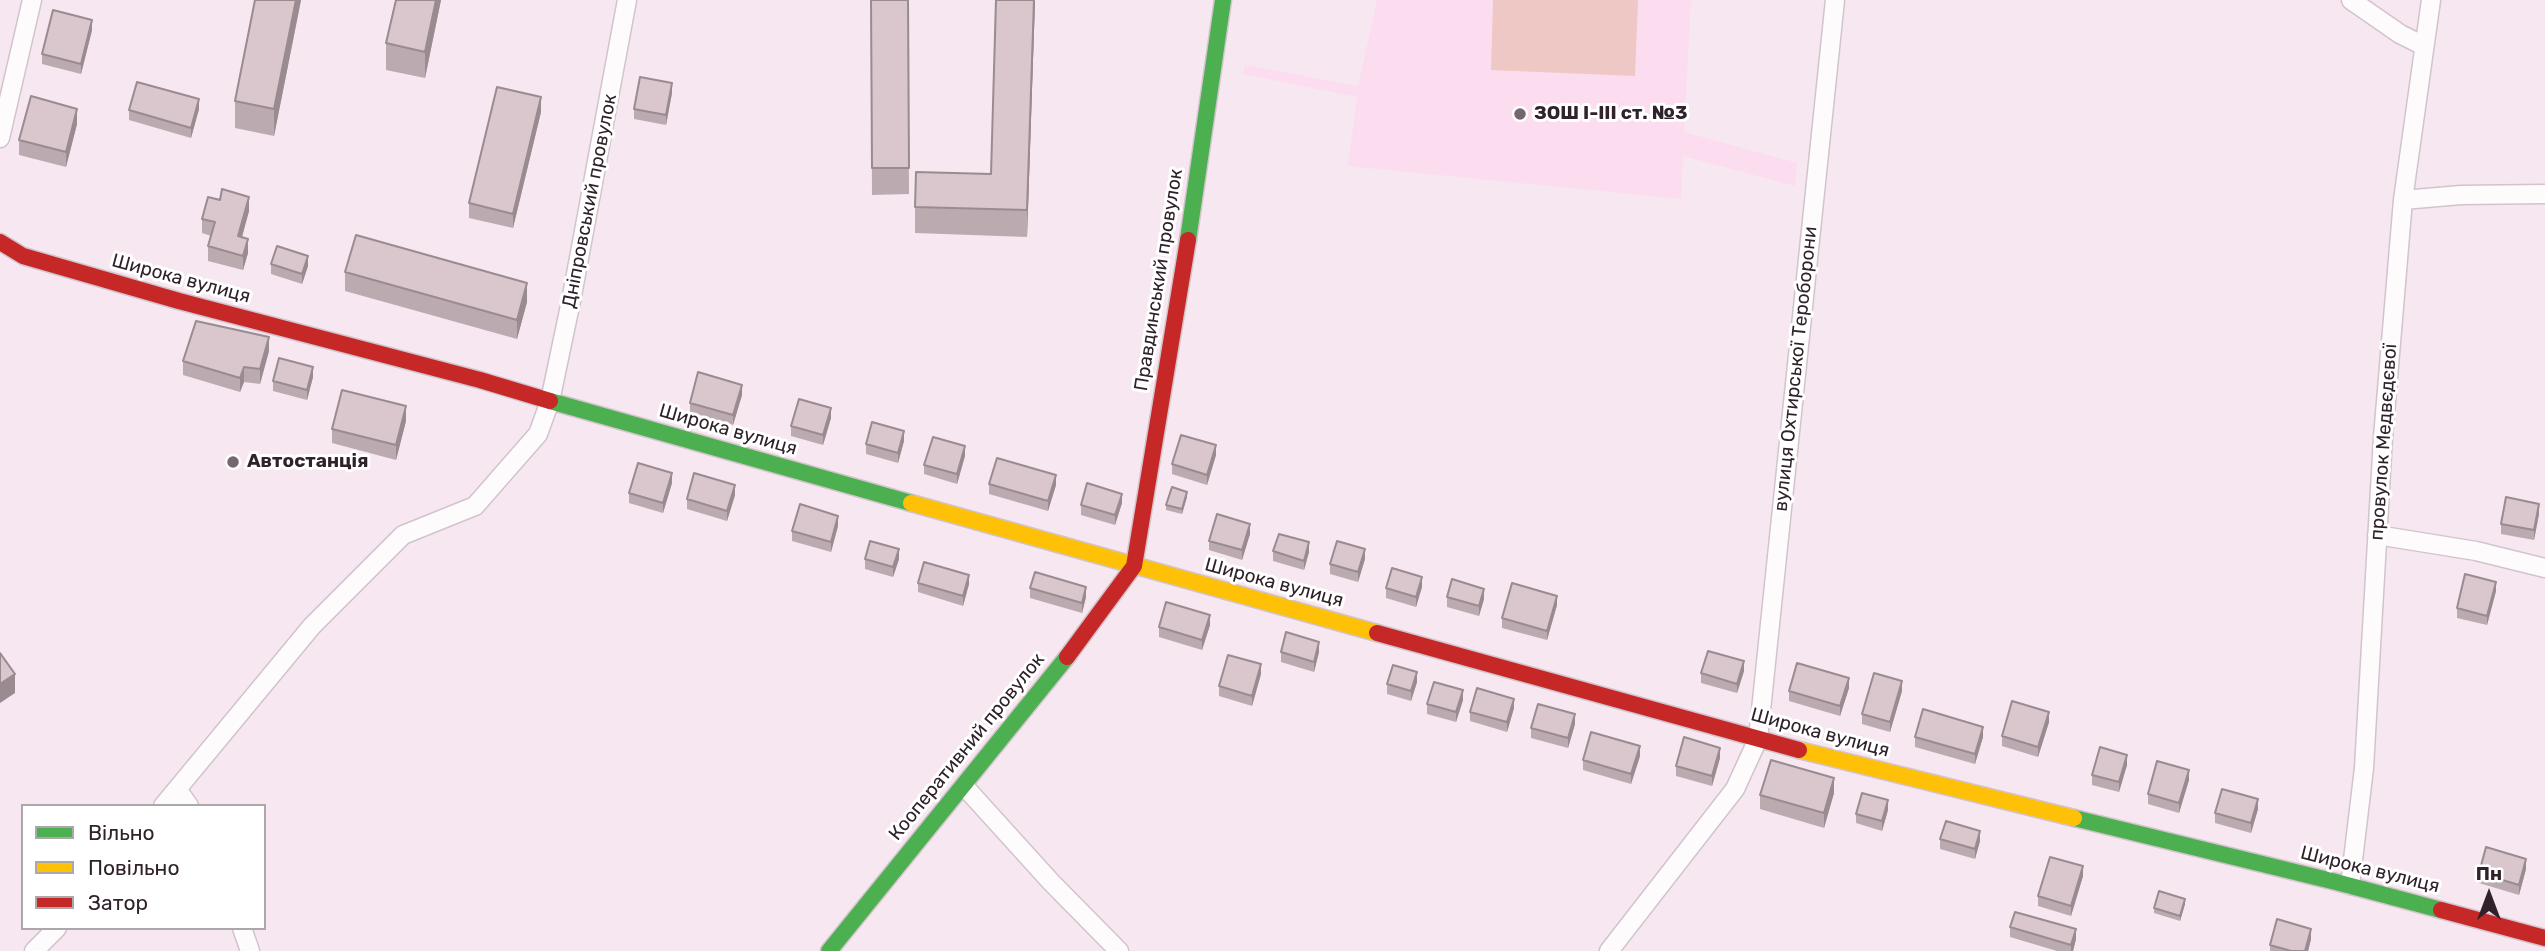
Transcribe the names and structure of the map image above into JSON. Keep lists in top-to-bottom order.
{
  "streets": {
    "street": [
      "Дніпровський провулок",
      "Широка вулиця",
      "Правдинський провулок",
      "вулиця Охтирської Тероборони",
      "провулок Медвєдєвої",
      "Кооперативний провулок"
    ]
  },
  "crossings": [
    ["Дніпровський провулок", "Широка вулиця"],
    ["Широка вулиця", "Правдинський провулок"],
    ["Широка вулиця", "вулиця Охтирської Тероборони"],
    ["Широка вулиця", "провулок Медвєдєвої"],
    ["Широка вулиця", "Кооперативний провулок"],
    ["Правдинський провулок", "Кооперативний провулок"]
  ],
  "places": ["ЗОШ І-ІІІ ст. №3", "Автостанція"],
  "legend": ["Вільно", "Повільно", "Затор"],
  "north": "top"
}
